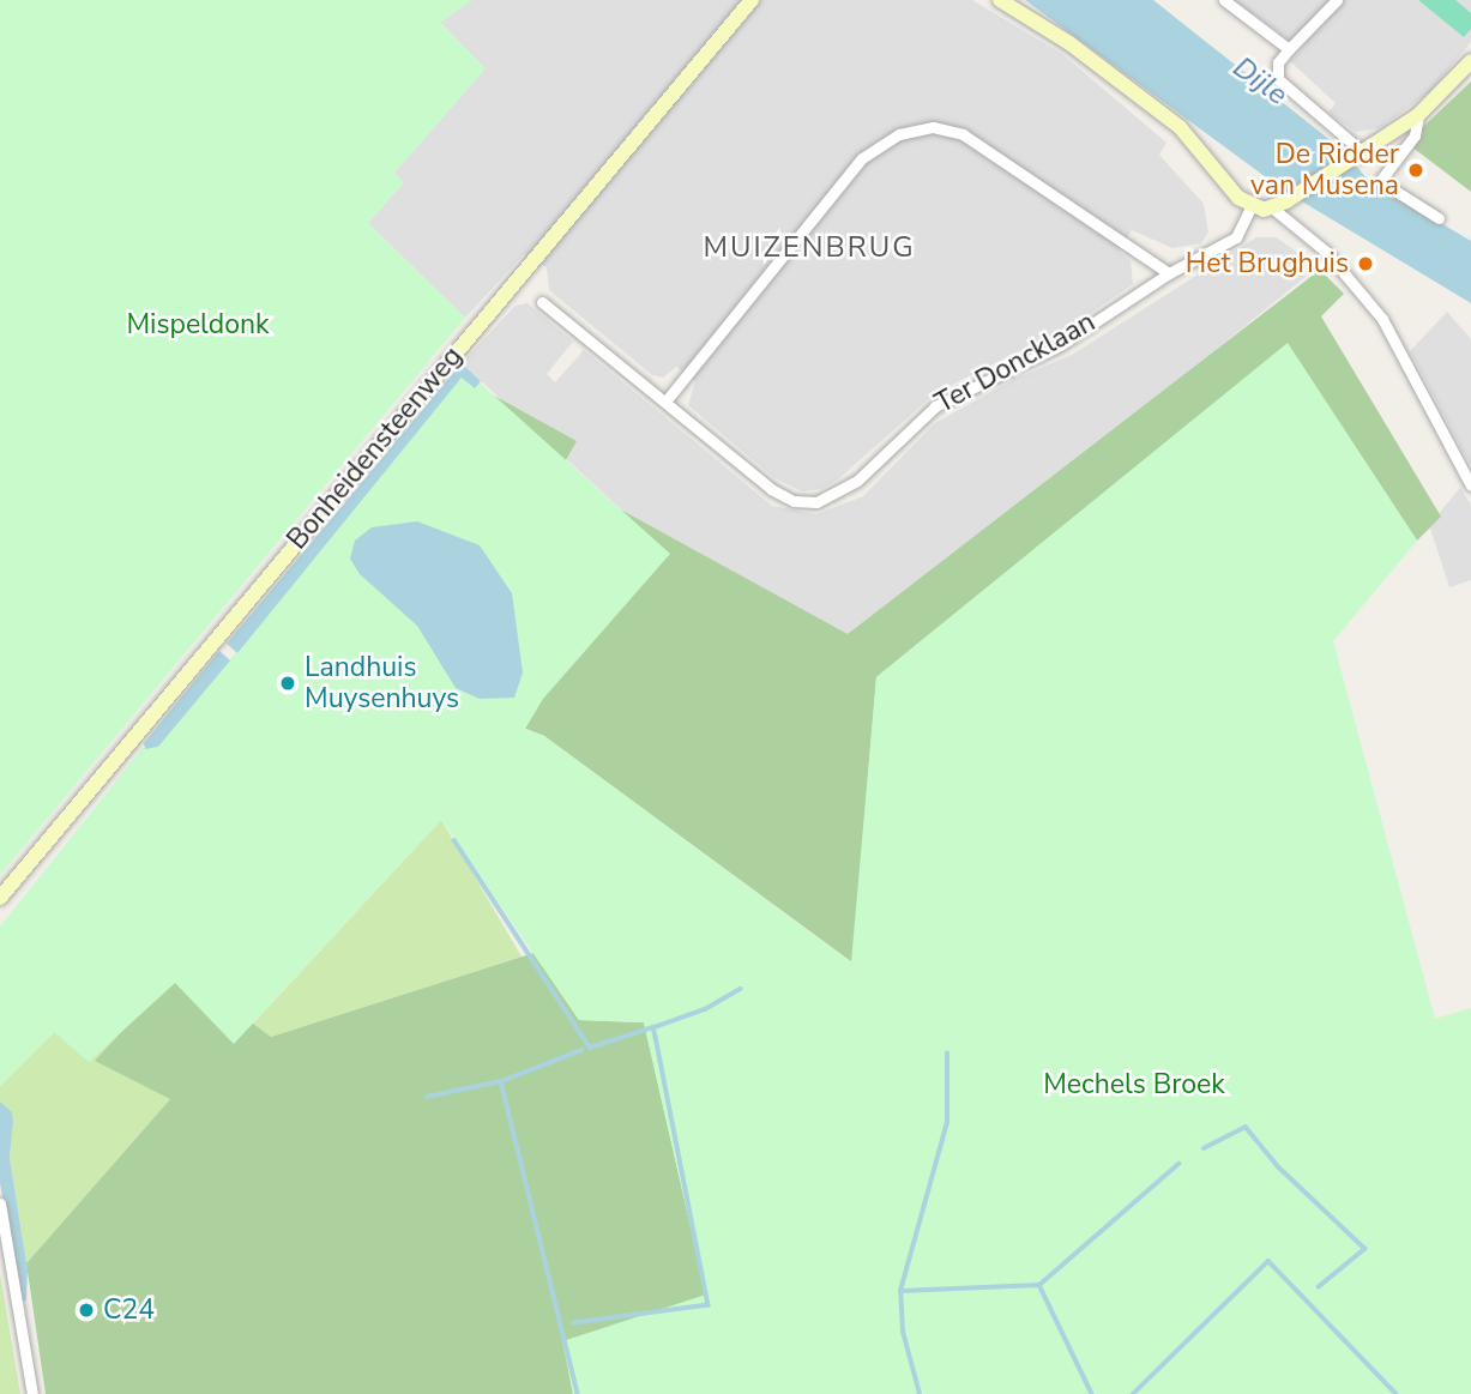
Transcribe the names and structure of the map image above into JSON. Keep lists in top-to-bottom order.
{
  "streets": {
    "street": ["Ter Doncklaan", "Bonheidensteenweg"]
  },
  "districts": ["MUIZENBRUG"],
  "water": ["Dijle"],
  "parks": ["Mispeldonk", "Mechels Broek"],
  "places": [
    "De Ridder van Musena",
    "Het Brughuis",
    "Landhuis Muysenhuys",
    "C24"
  ]
}
